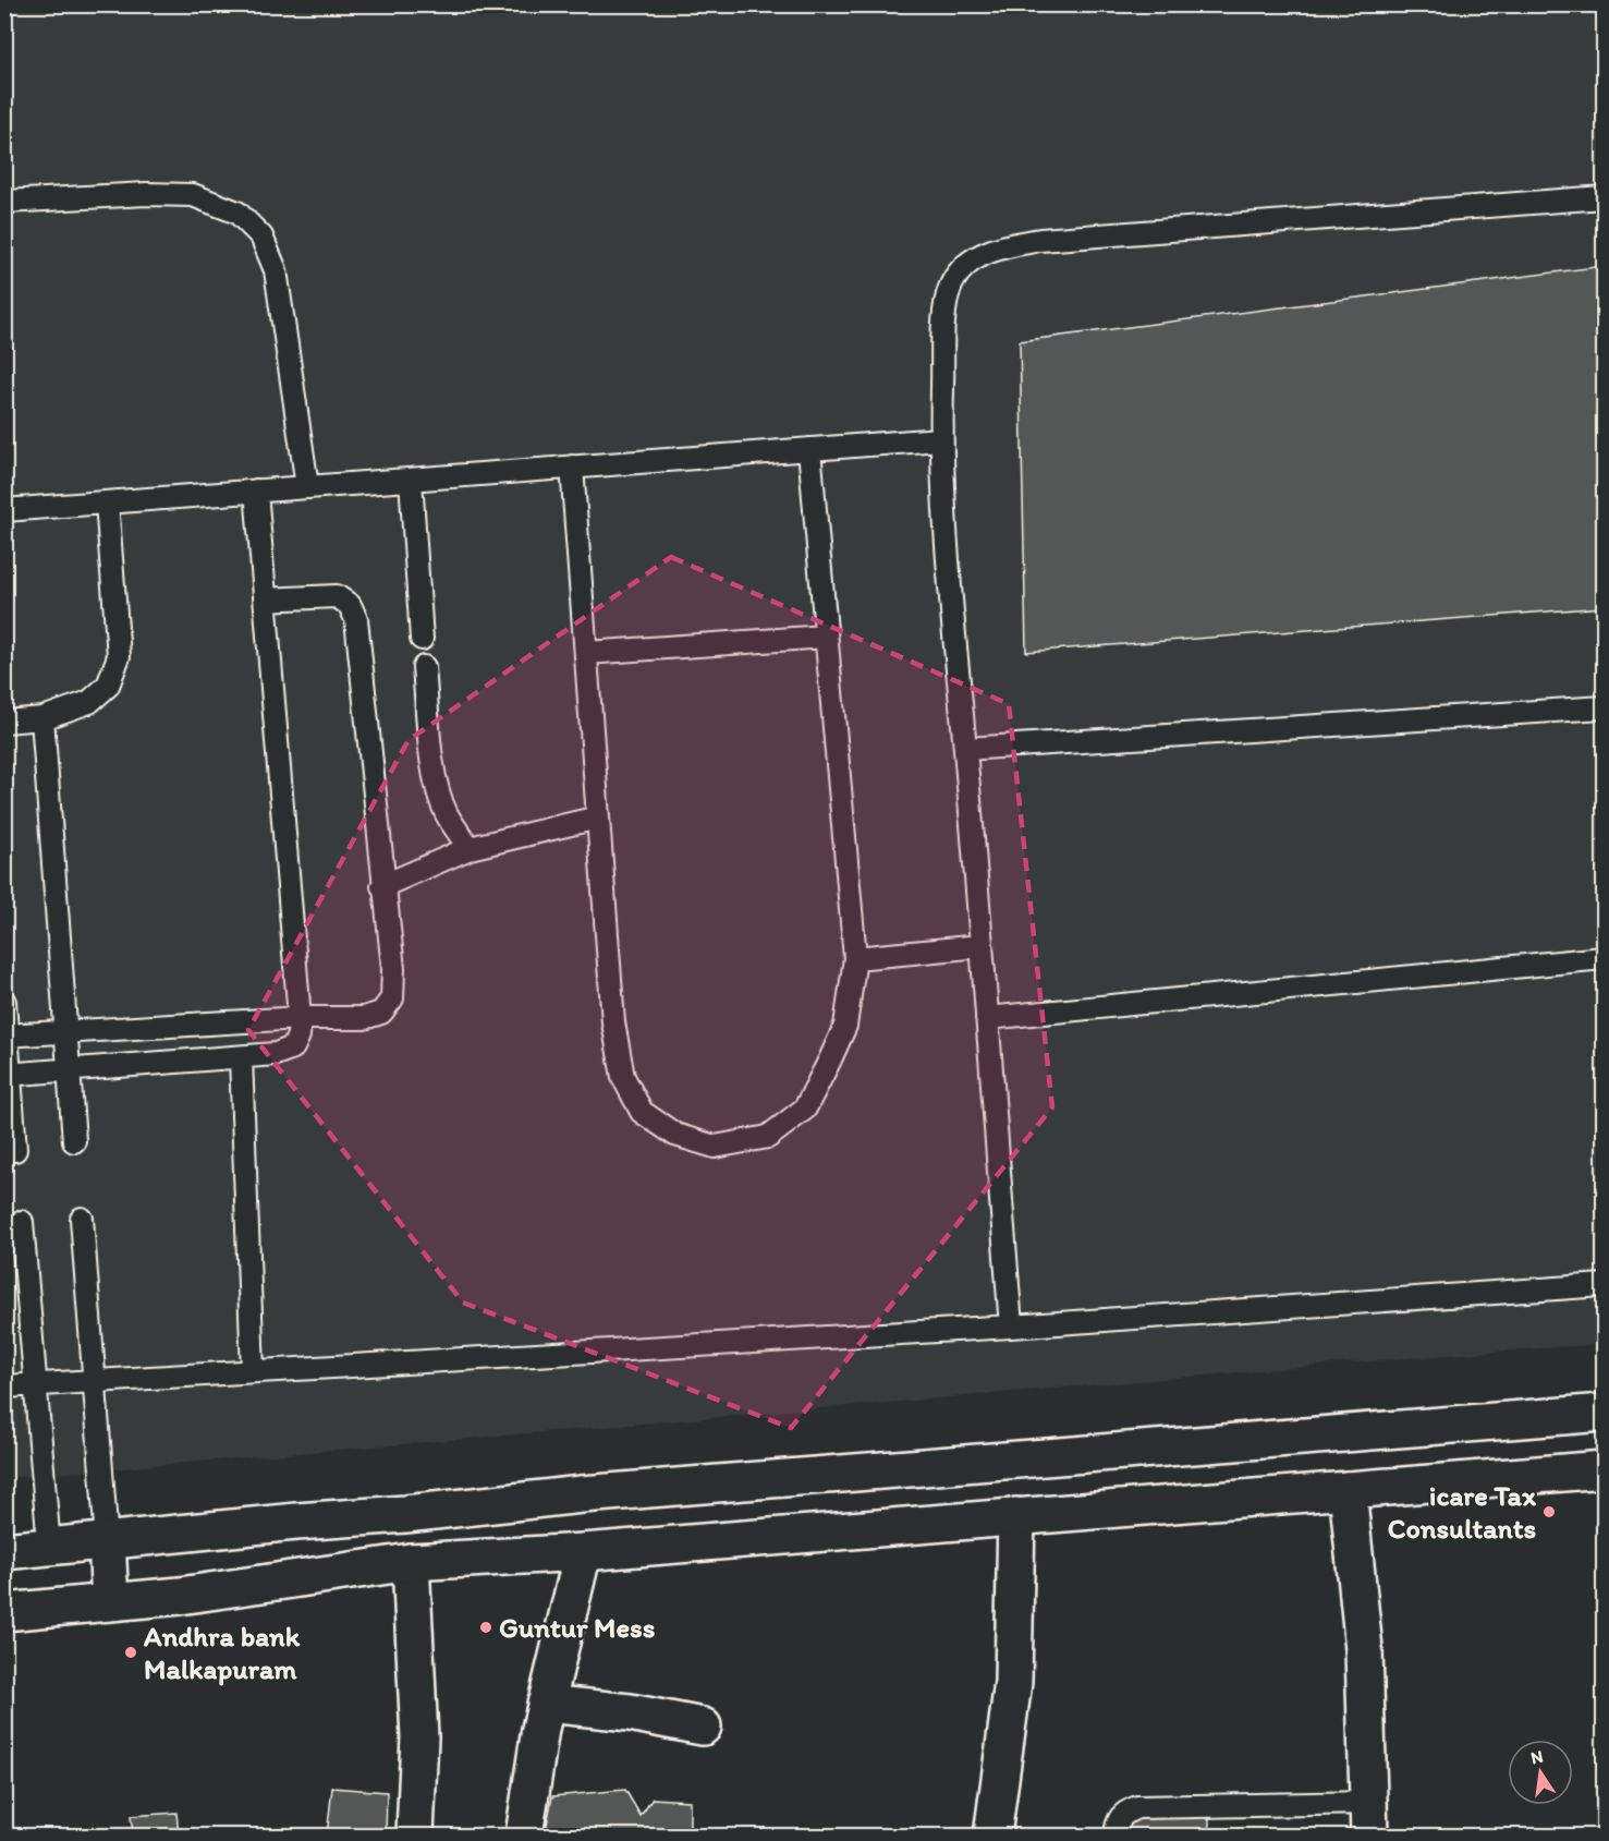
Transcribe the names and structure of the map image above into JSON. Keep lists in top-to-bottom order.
{
  "places": ["icare Tax Consultants", "Guntur Mess", "Andhra bank Malkapuram"],
  "north": "top"
}
